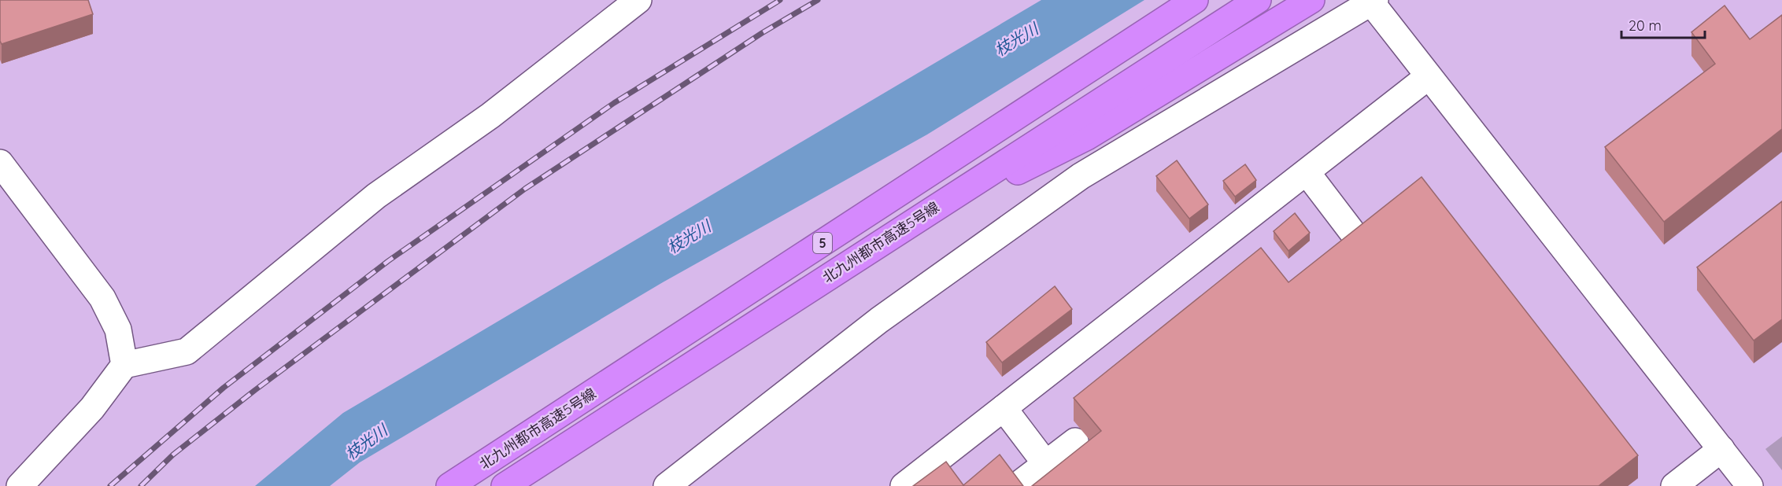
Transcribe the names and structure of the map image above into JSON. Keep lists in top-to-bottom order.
{
  "streets": {
    "highway": ["北九州都市高速5号線", "5"]
  },
  "water": ["枝光川"],
  "scale_bar": "20 m"
}
